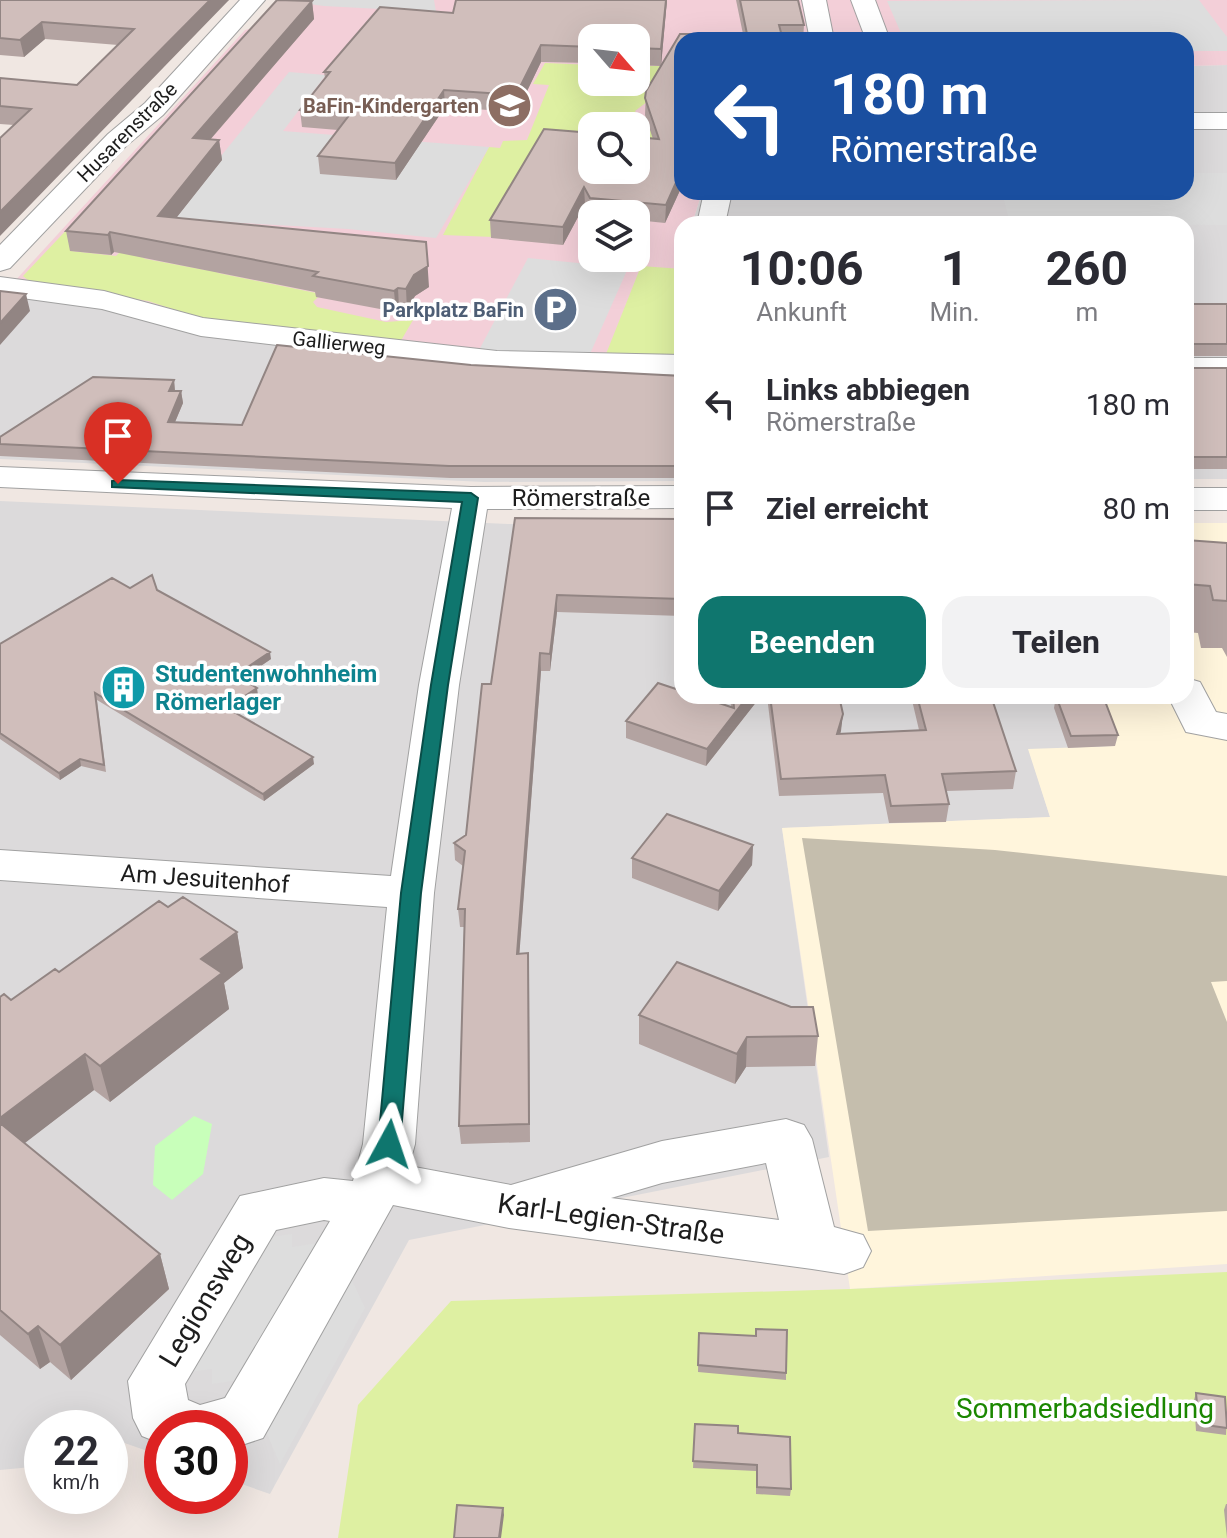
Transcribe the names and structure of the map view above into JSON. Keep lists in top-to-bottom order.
{
  "streets": {
    "street": [
      "Husarenstraße",
      "Gallierweg",
      "Römerstraße",
      "Am Jesuitenhof",
      "Karl-Legien-Straße",
      "Legionsweg"
    ]
  },
  "crossings": [
    ["Karl-Legien-Straße", "Legionsweg"]
  ],
  "parks": ["Sommerbadsiedlung"],
  "places": {
    "school or university": ["BaFin-Kindergarten"],
    "parking": ["Parkplatz BaFin"],
    "building": ["Studentenwohnheim Römerlager"]
  },
  "north": "bottom right",
  "page": {
    "turn": ["180 m", "Römerstraße"],
    "eta": [
      "10:06",
      "Ankunft",
      "1",
      "Min.",
      "260",
      "m"
    ],
    "list": [
      {
        "name": "Links abbiegen",
        "note": "Römerstraße",
        "value": "180 m"
      },
      {
        "name": "Ziel erreicht",
        "value": "80 m"
      }
    ],
    "buttons": ["Beenden", "Teilen"],
    "speed": "22 km/h",
    "limit": "30"
  }
}
